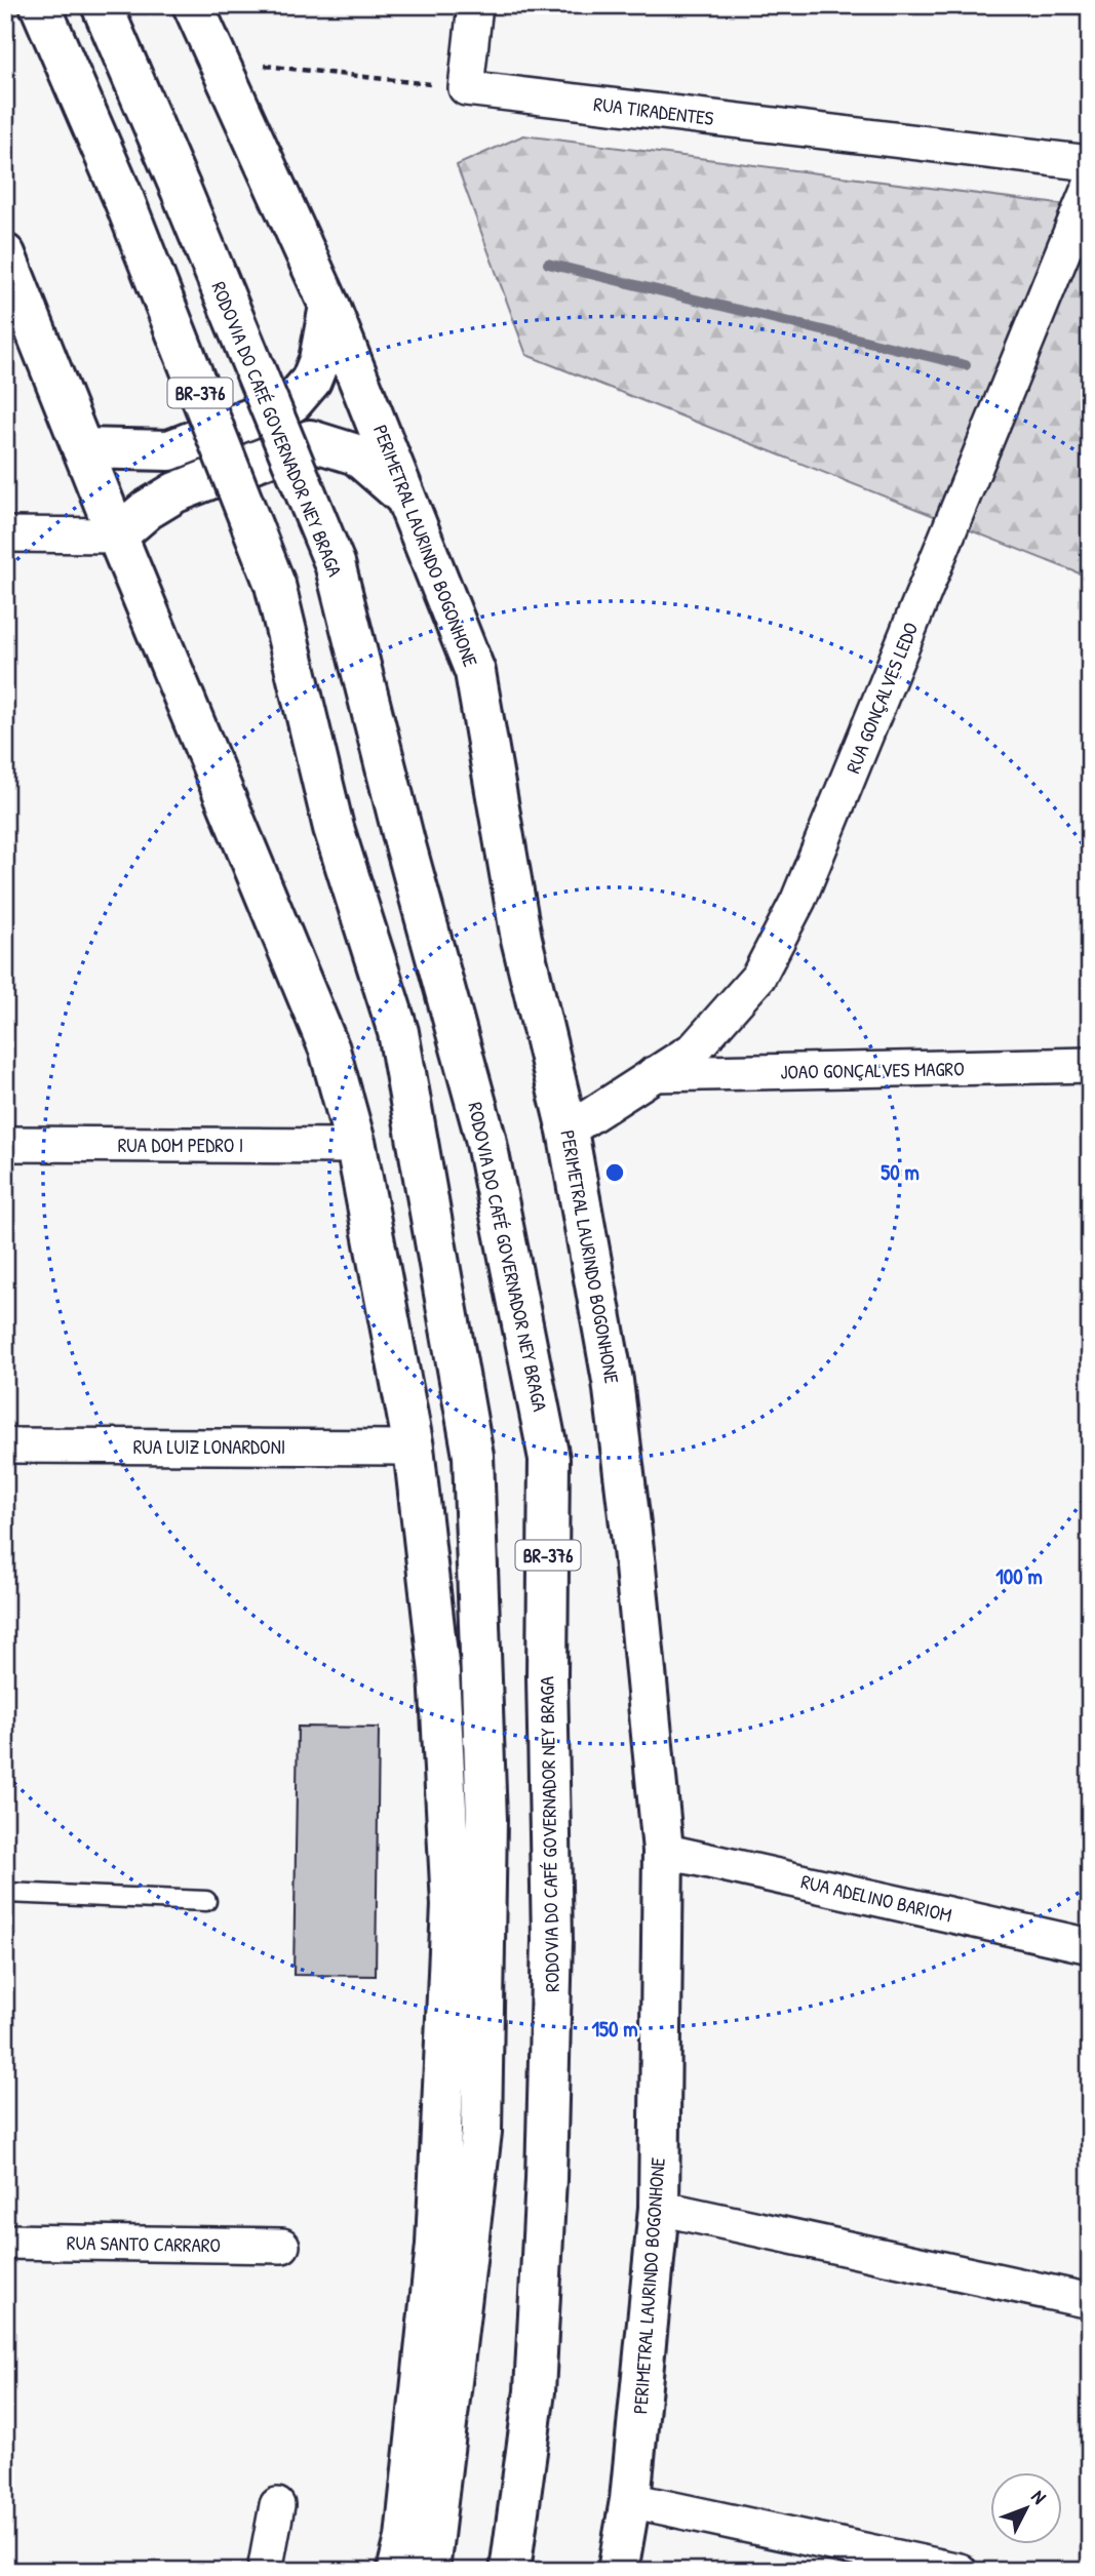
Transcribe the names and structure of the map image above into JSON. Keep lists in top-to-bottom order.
{
  "streets": {
    "main road": ["BR-376", "RODOVIA DO CAFÉ GOVERNADOR NEY BRAGA", "PERIMETRAL LAURINDO BOGONHONE"],
    "street": [
      "RUA TIRADENTES",
      "RUA GONÇALVES LEDO",
      "JOAO GONÇALVES MAGRO",
      "RUA DOM PEDRO I",
      "RUA LUIZ LONARDONI",
      "RUA ADELINO BARIOM",
      "RUA SANTO CARRARO"
    ]
  },
  "crossings": [
    ["PERIMETRAL LAURINDO BOGONHONE", "RUA GONÇALVES LEDO"],
    ["PERIMETRAL LAURINDO BOGONHONE", "RUA ADELINO BARIOM"],
    ["RUA GONÇALVES LEDO", "JOAO GONÇALVES MAGRO"]
  ],
  "north": "top right",
  "rings": ["50 m", "100 m", "150 m"]
}
